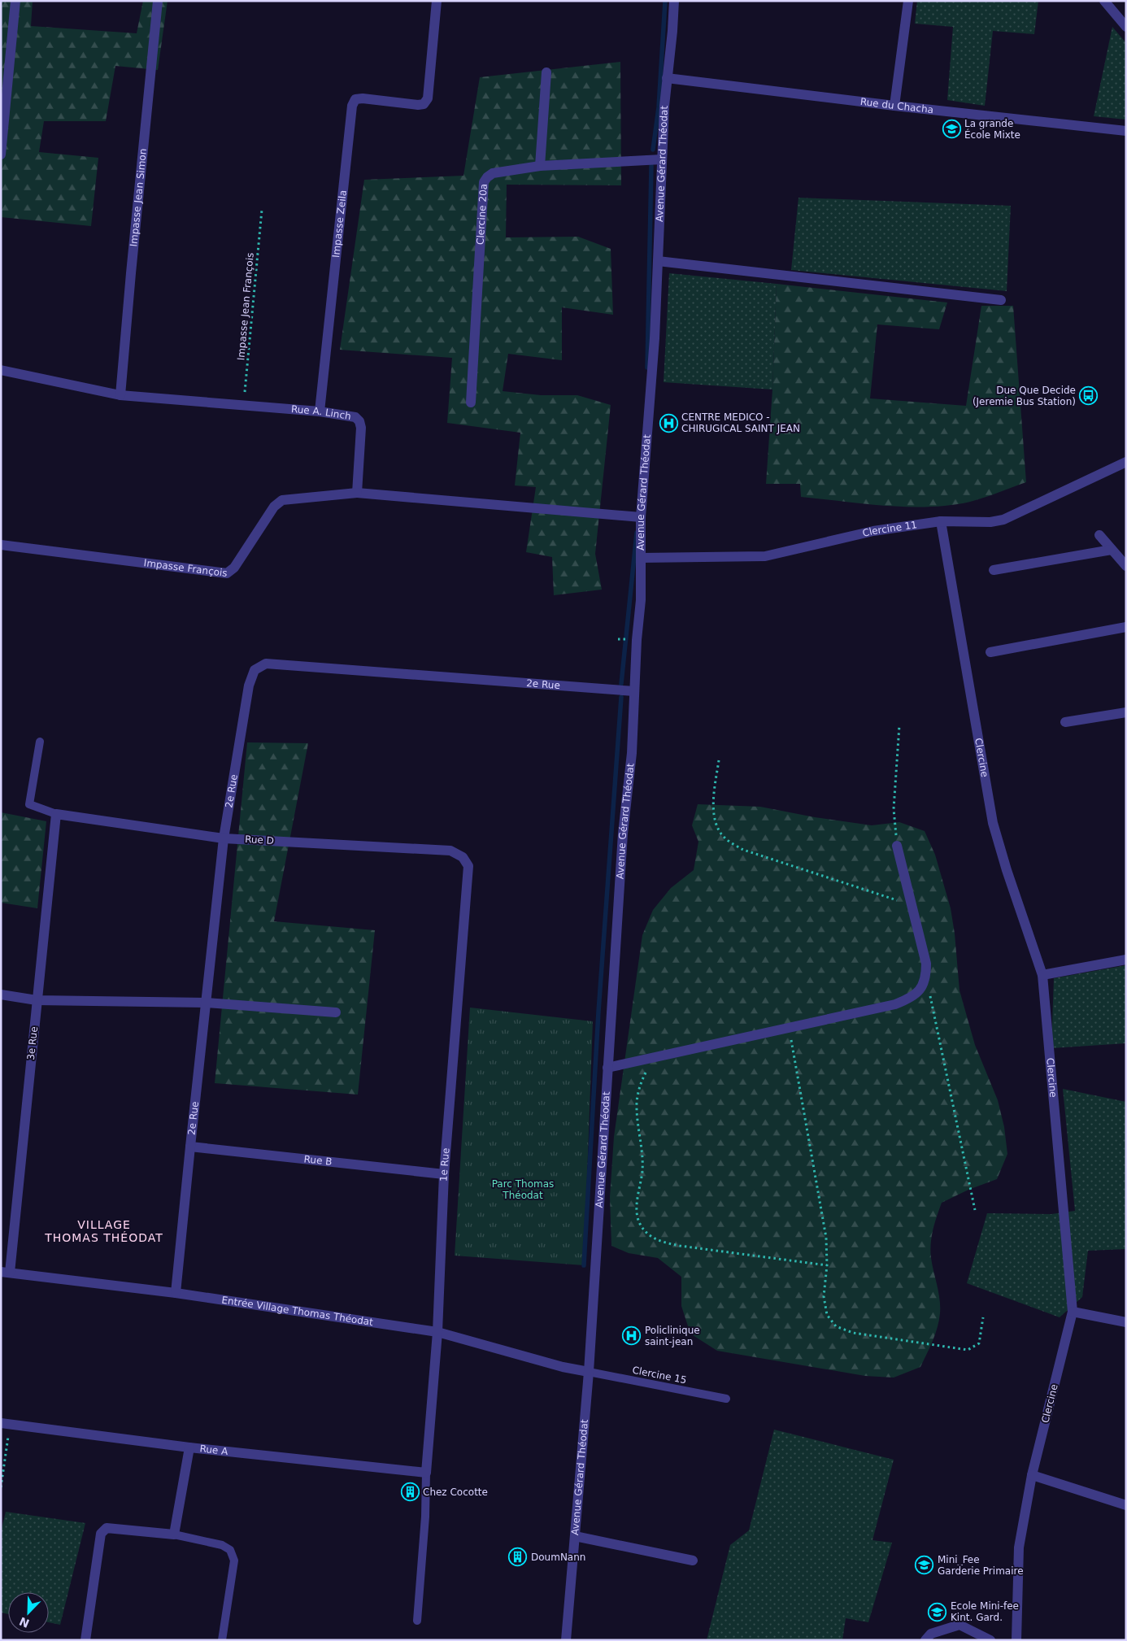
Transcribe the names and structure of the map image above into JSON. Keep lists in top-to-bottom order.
{
  "streets": {
    "street": [
      "Rue du Chacha",
      "Avenue Gérard Théodat",
      "Impasse Jean Simon",
      "Clercine 20a",
      "Impasse Zeila",
      "Rue A. Linch",
      "Clercine 11",
      "Impasse François",
      "2e Rue",
      "Clercine",
      "Rue D",
      "3e Rue",
      "Rue B",
      "1e Rue",
      "Entrée Village Thomas Théodat",
      "Rue A"
    ],
    "lane": ["Clercine 15"],
    "path": ["Impasse Jean François"]
  },
  "crossings": [
    ["Rue du Chacha", "Avenue Gérard Théodat"],
    ["Avenue Gérard Théodat", "Clercine 20a"],
    ["Avenue Gérard Théodat", "Clercine 11"],
    ["Avenue Gérard Théodat", "2e Rue"],
    ["Avenue Gérard Théodat", "Entrée Village Thomas Théodat"],
    ["Avenue Gérard Théodat", "Clercine 15"],
    ["Impasse Jean Simon", "Rue A. Linch"],
    ["Impasse Zeila", "Rue A. Linch"],
    ["Impasse Jean François", "Rue A. Linch"],
    ["Rue A. Linch", "Impasse François"],
    ["Clercine 11", "Clercine"],
    ["2e Rue", "Rue D"],
    ["2e Rue", "Rue B"],
    ["2e Rue", "Entrée Village Thomas Théodat"],
    ["Rue D", "3e Rue"],
    ["Rue D", "1e Rue"],
    ["3e Rue", "Entrée Village Thomas Théodat"],
    ["Rue B", "1e Rue"],
    ["1e Rue", "Entrée Village Thomas Théodat"],
    ["1e Rue", "Rue A"],
    ["Entrée Village Thomas Théodat", "Clercine 15"]
  ],
  "districts": ["VILLAGE THOMAS THÉODAT"],
  "parks": ["Parc Thomas Théodat"],
  "places": {
    "school or university": ["La grande École Mixte", "Mini_Fee Garderie Primaire", "Ecole Mini-fee Kint. Gard."],
    "bus stop": ["Due Que Decide (Jeremie Bus Station)"],
    "hospital": ["CENTRE MEDICO - CHIRUGICAL SAINT JEAN", "Policlinique saint-jean"],
    "building": ["Chez Cocotte", "DoumNann"]
  },
  "north": "bottom left"
}
